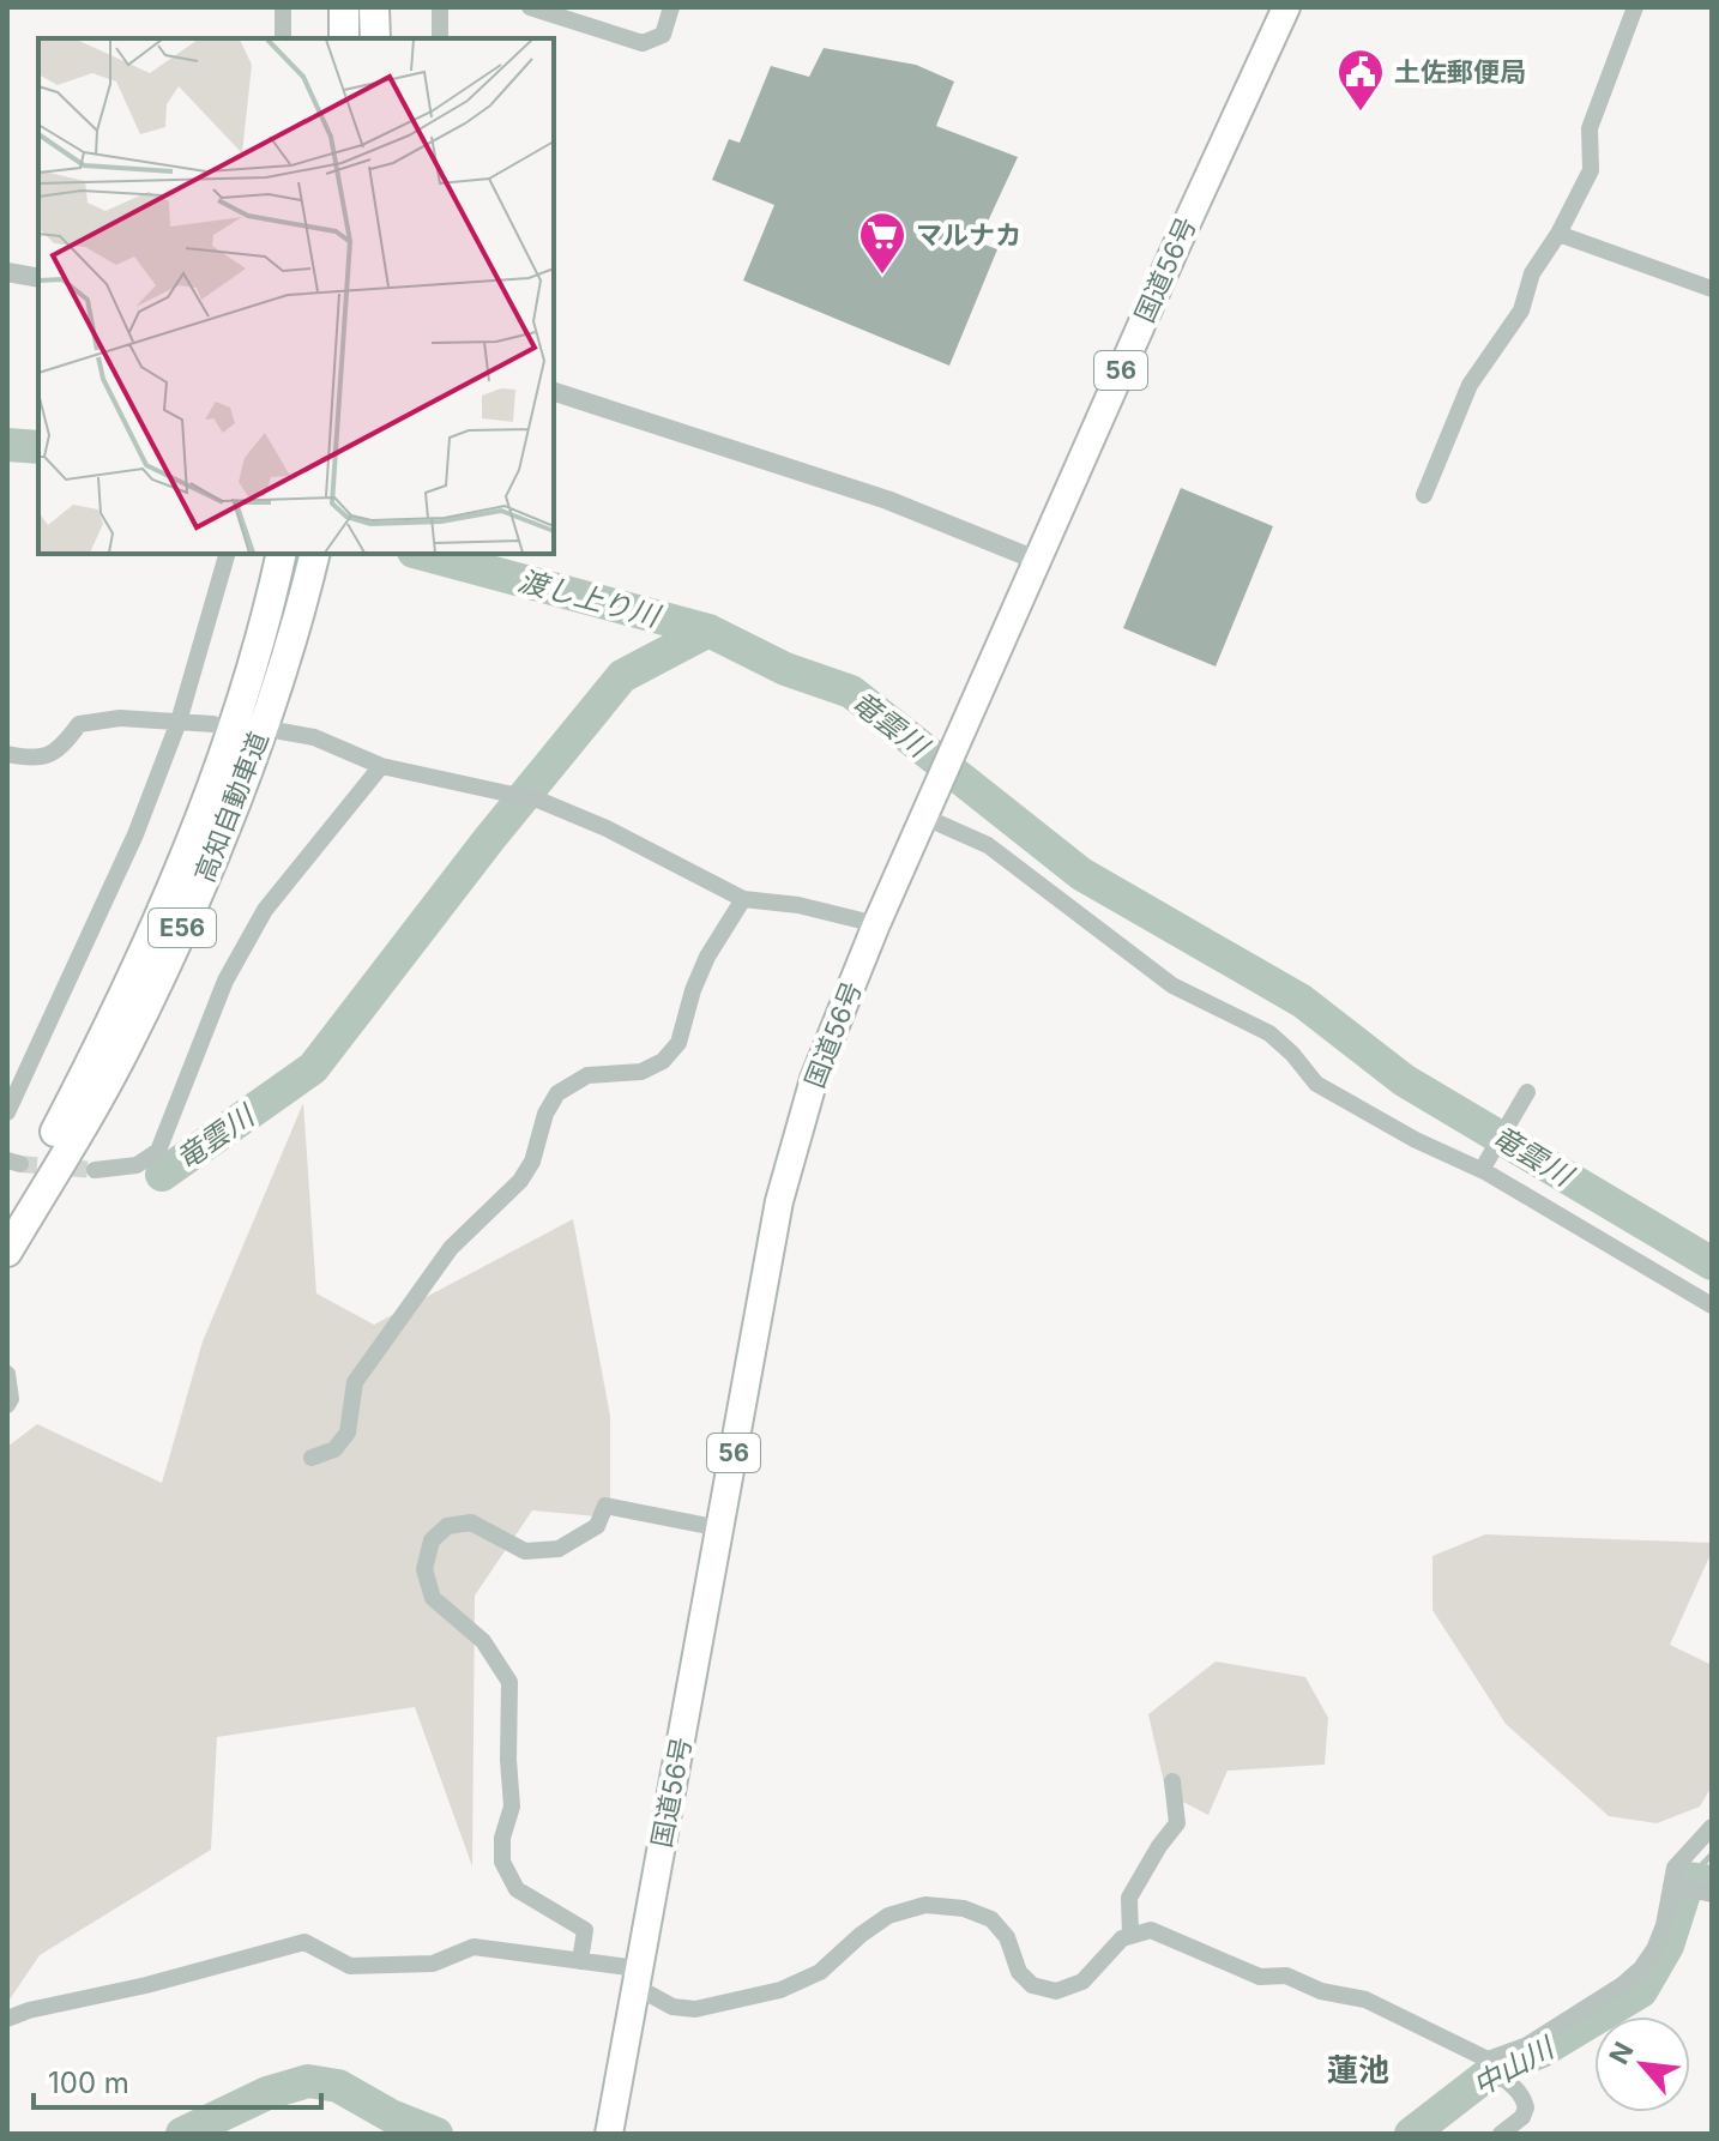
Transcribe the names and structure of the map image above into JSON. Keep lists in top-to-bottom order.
{
  "streets": {
    "highway": [
      "国道56号",
      "56",
      "高知自動車道",
      "E56"
    ]
  },
  "districts": ["蓮池"],
  "water": ["渡し上り川", "竜雲川", "中山川"],
  "places": {
    "public building": ["土佐郵便局"],
    "supermarket": ["マルナカ"]
  },
  "scale_bar": "100 m",
  "north": "top left"
}
